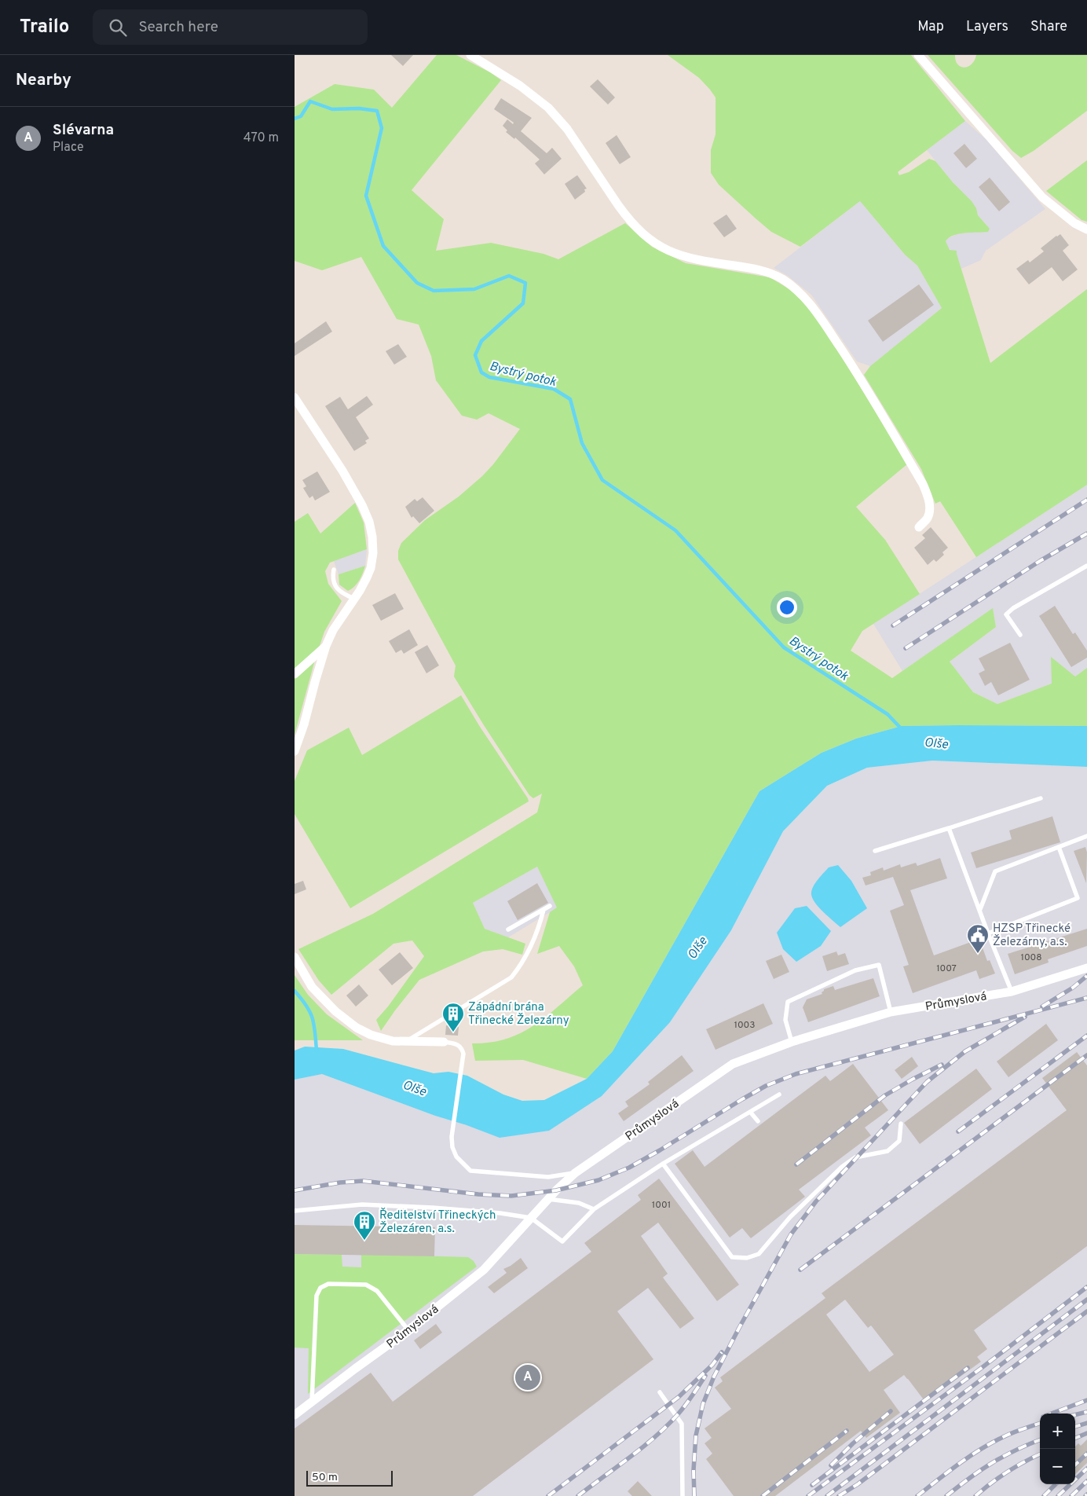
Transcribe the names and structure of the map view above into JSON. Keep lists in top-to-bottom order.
{
  "streets": {
    "street": ["Průmyslová"]
  },
  "water": ["Bystrý potok", "Olše"],
  "places": {
    "public building": ["HZSP Třinecké Železárny, a.s."],
    "building": ["Zápádní brána Třinecké Železárny", "Ředitelství Třineckých Železáren, a.s."]
  },
  "house_numbers": [
    "1008",
    "1007",
    "1003",
    "1001"
  ],
  "scale_bar": "50 m",
  "page": {
    "header": "Trailo",
    "search": "Search here",
    "nav": ["Map", "Layers", "Share"],
    "heading": "Nearby",
    "list": [
      {
        "mark": "A",
        "name": "Slévarna",
        "note": "Place",
        "value": "470 m"
      }
    ],
    "pins": "A",
    "map_buttons": ["+", "−"],
    "scale": "50 m"
  }
}
